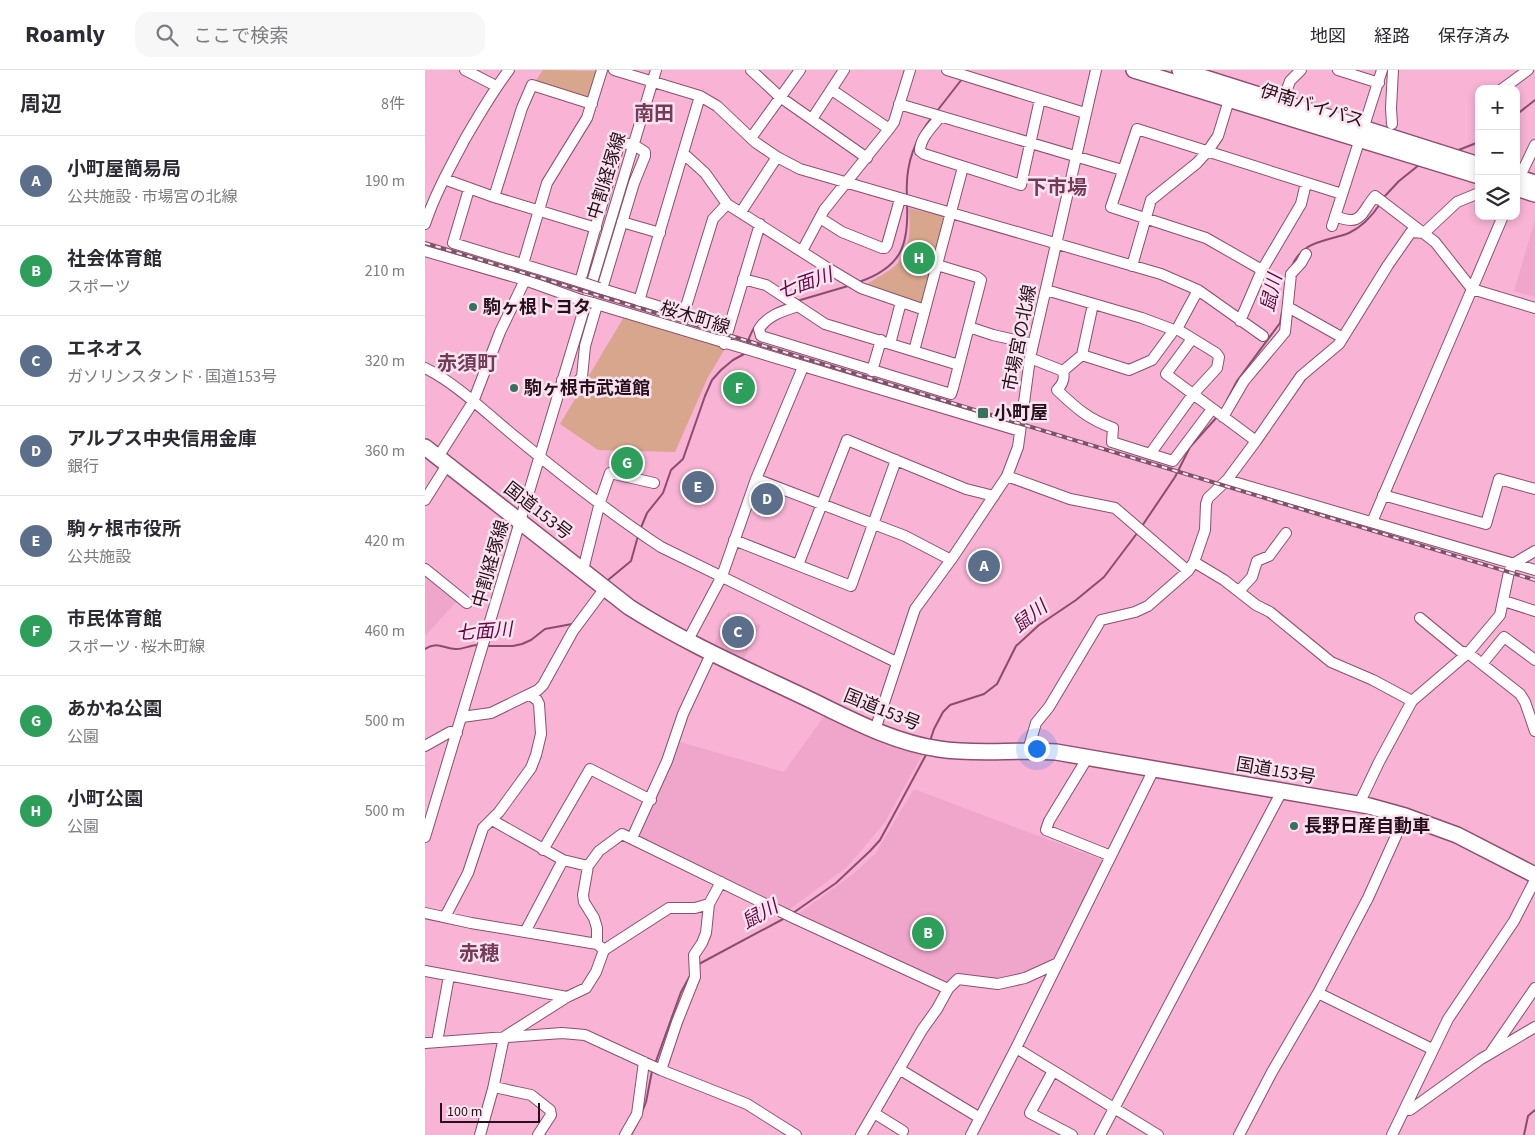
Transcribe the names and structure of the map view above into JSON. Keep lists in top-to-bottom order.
{
  "streets": {
    "highway": ["伊南バイパス", "国道153号"],
    "street": ["中割経塚線", "桜木町線", "市場宮の北線"]
  },
  "crossings": [
    ["中割経塚線", "国道153号"],
    ["桜木町線", "市場宮の北線"],
    ["市場宮の北線", "国道153号"]
  ],
  "districts": [
    "南田",
    "下市場",
    "赤須町",
    "赤穂"
  ],
  "water": ["七面川", "鼠川"],
  "places": {
    "other": ["駒ヶ根トヨタ", "駒ヶ根市武道館", "長野日産自動車"],
    "transit": ["小町屋"]
  },
  "scale_bar": "100 m",
  "page": {
    "header": "Roamly",
    "search": "ここで検索",
    "nav": ["地図", "経路", "保存済み"],
    "heading": ["周辺", "8件"],
    "map_buttons": ["+", "−"],
    "list": [
      {
        "mark": "A",
        "name": "小町屋簡易局",
        "note": "公共施設 · 市場宮の北線",
        "value": "190 m"
      },
      {
        "mark": "B",
        "name": "社会体育館",
        "note": "スポーツ",
        "value": "210 m"
      },
      {
        "mark": "C",
        "name": "エネオス",
        "note": "ガソリンスタンド · 国道153号",
        "value": "320 m"
      },
      {
        "mark": "D",
        "name": "アルプス中央信用金庫",
        "note": "銀行",
        "value": "360 m"
      },
      {
        "mark": "E",
        "name": "駒ヶ根市役所",
        "note": "公共施設",
        "value": "420 m"
      },
      {
        "mark": "F",
        "name": "市民体育館",
        "note": "スポーツ · 桜木町線",
        "value": "460 m"
      },
      {
        "mark": "G",
        "name": "あかね公園",
        "note": "公園",
        "value": "500 m"
      },
      {
        "mark": "H",
        "name": "小町公園",
        "note": "公園",
        "value": "500 m"
      }
    ],
    "pins": [
      "H",
      "F",
      "G",
      "E",
      "D",
      "A",
      "C",
      "B"
    ],
    "scale": "100 m"
  }
}
